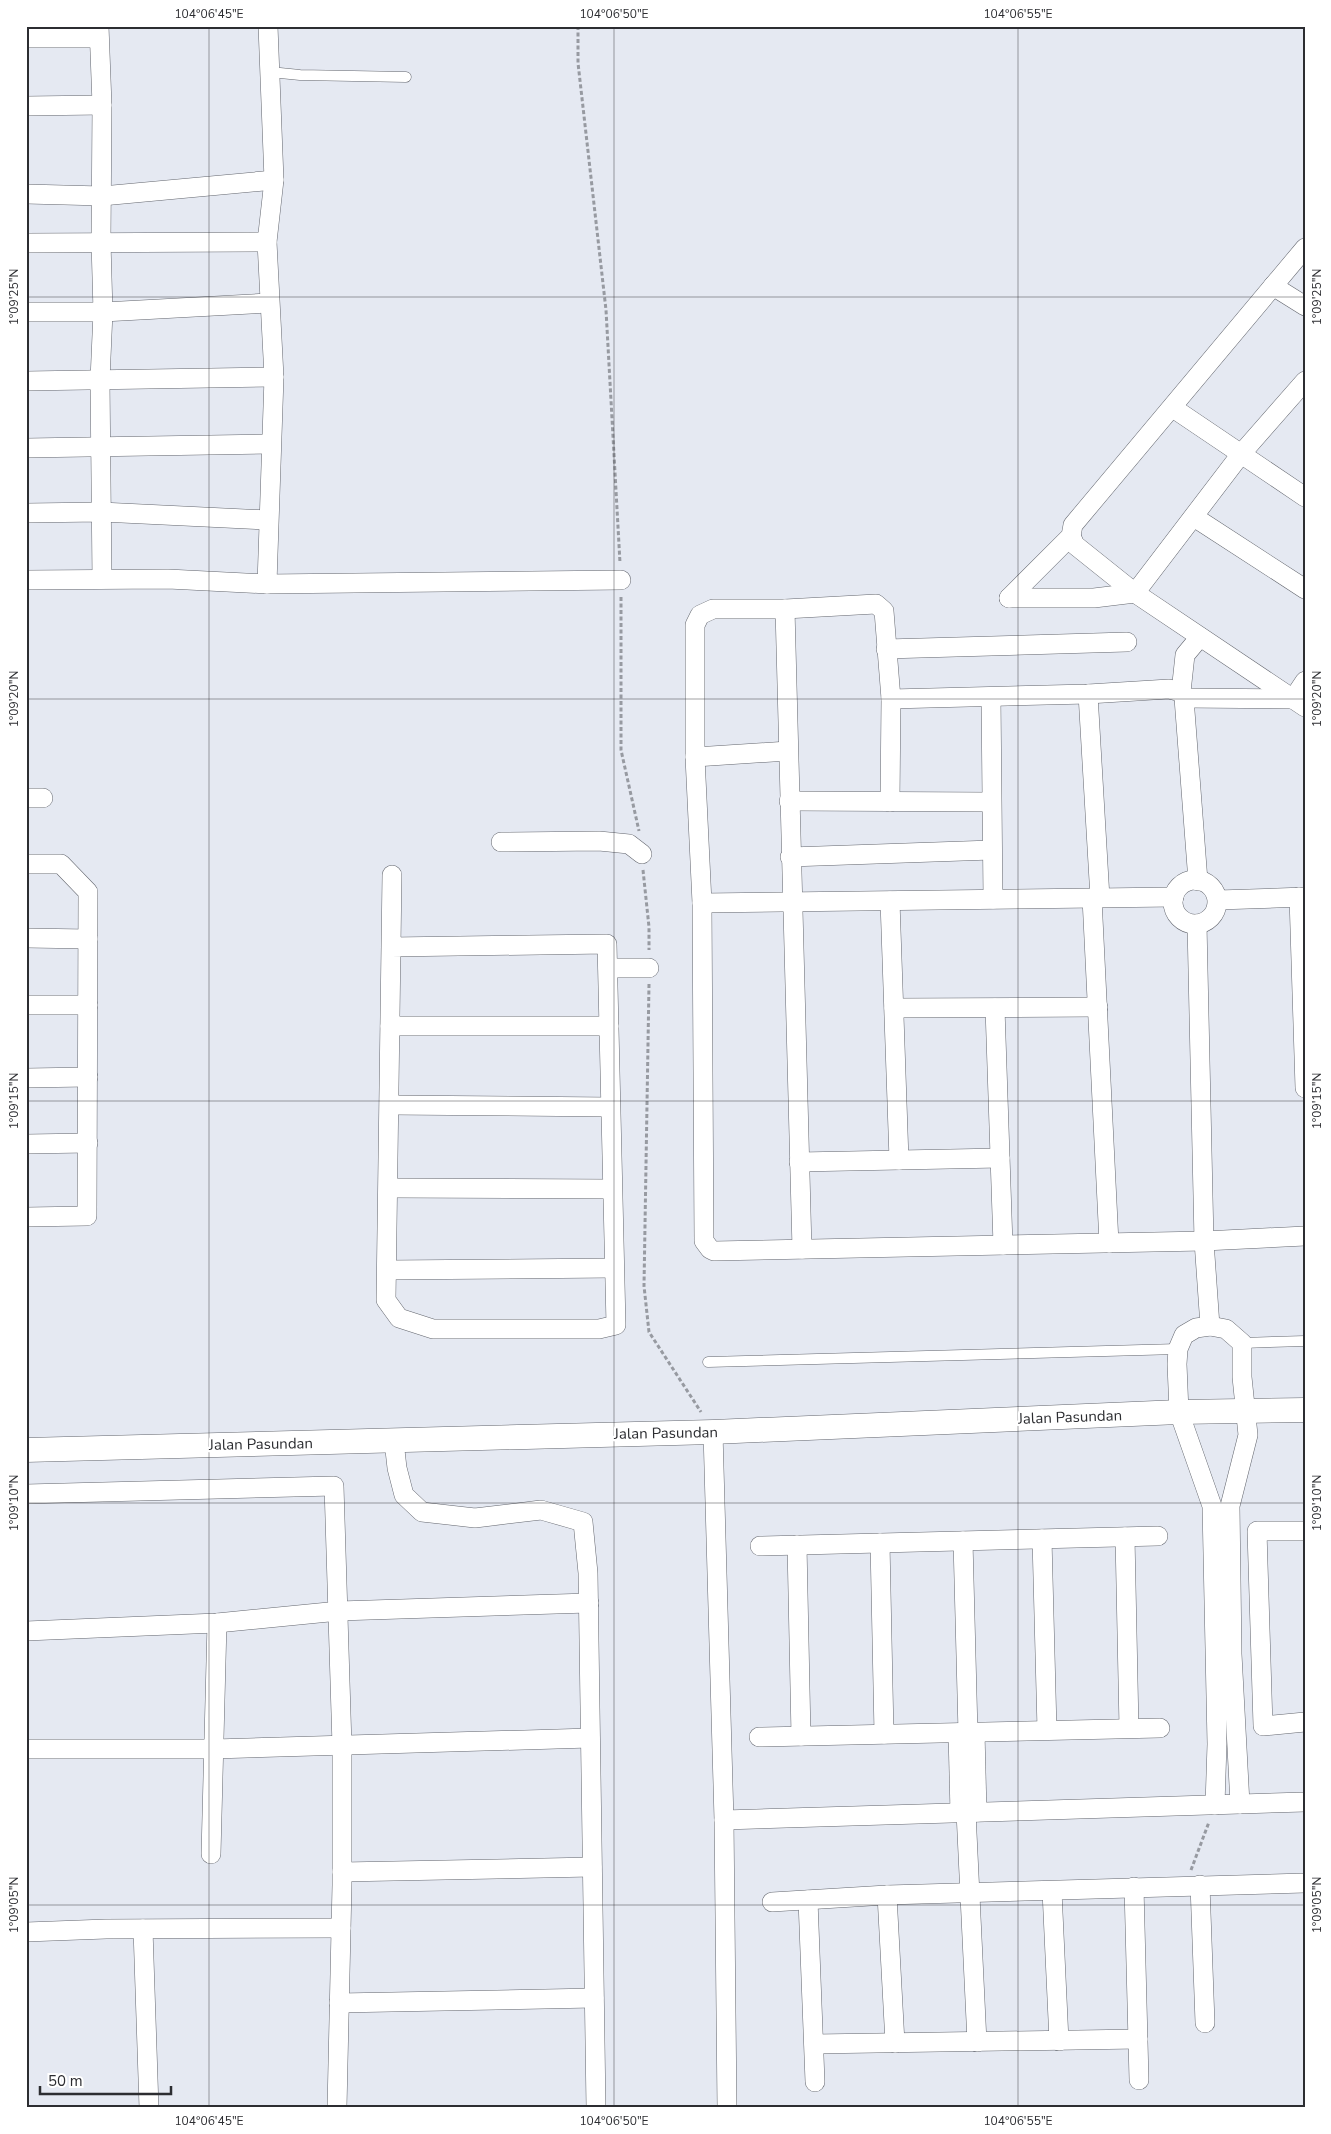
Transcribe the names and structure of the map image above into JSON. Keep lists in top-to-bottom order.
{
  "streets": {
    "street": ["Jalan Pasundan"]
  },
  "scale_bar": "50 m",
  "coordinates": [
    "104°06'45\"E",
    "104°06'50\"E",
    "104°06'55\"E",
    "1°09'25\"N",
    "1°09'20\"N",
    "1°09'15\"N",
    "1°09'10\"N",
    "1°09'05\"N"
  ]
}
